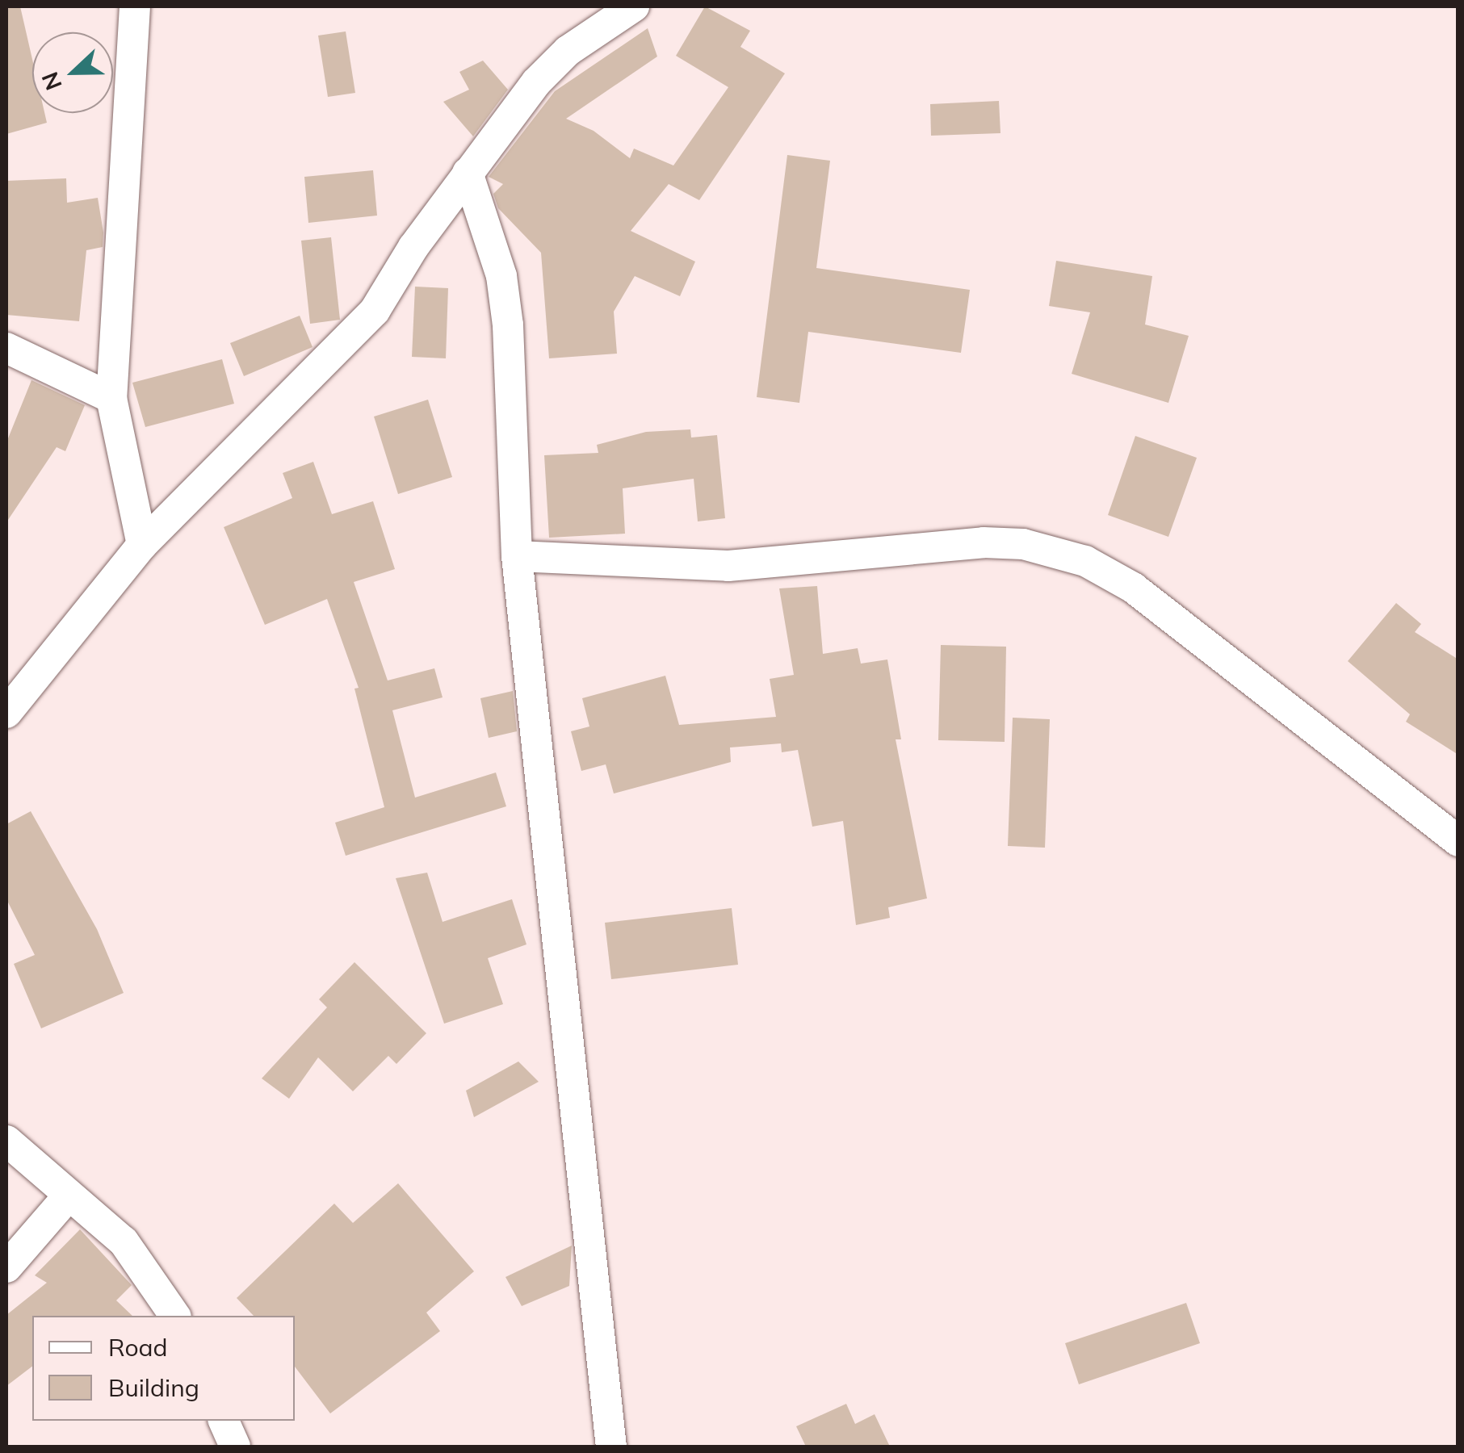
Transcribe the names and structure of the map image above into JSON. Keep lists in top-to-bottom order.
{
  "legend": ["Road", "Building"],
  "north": "left"
}
